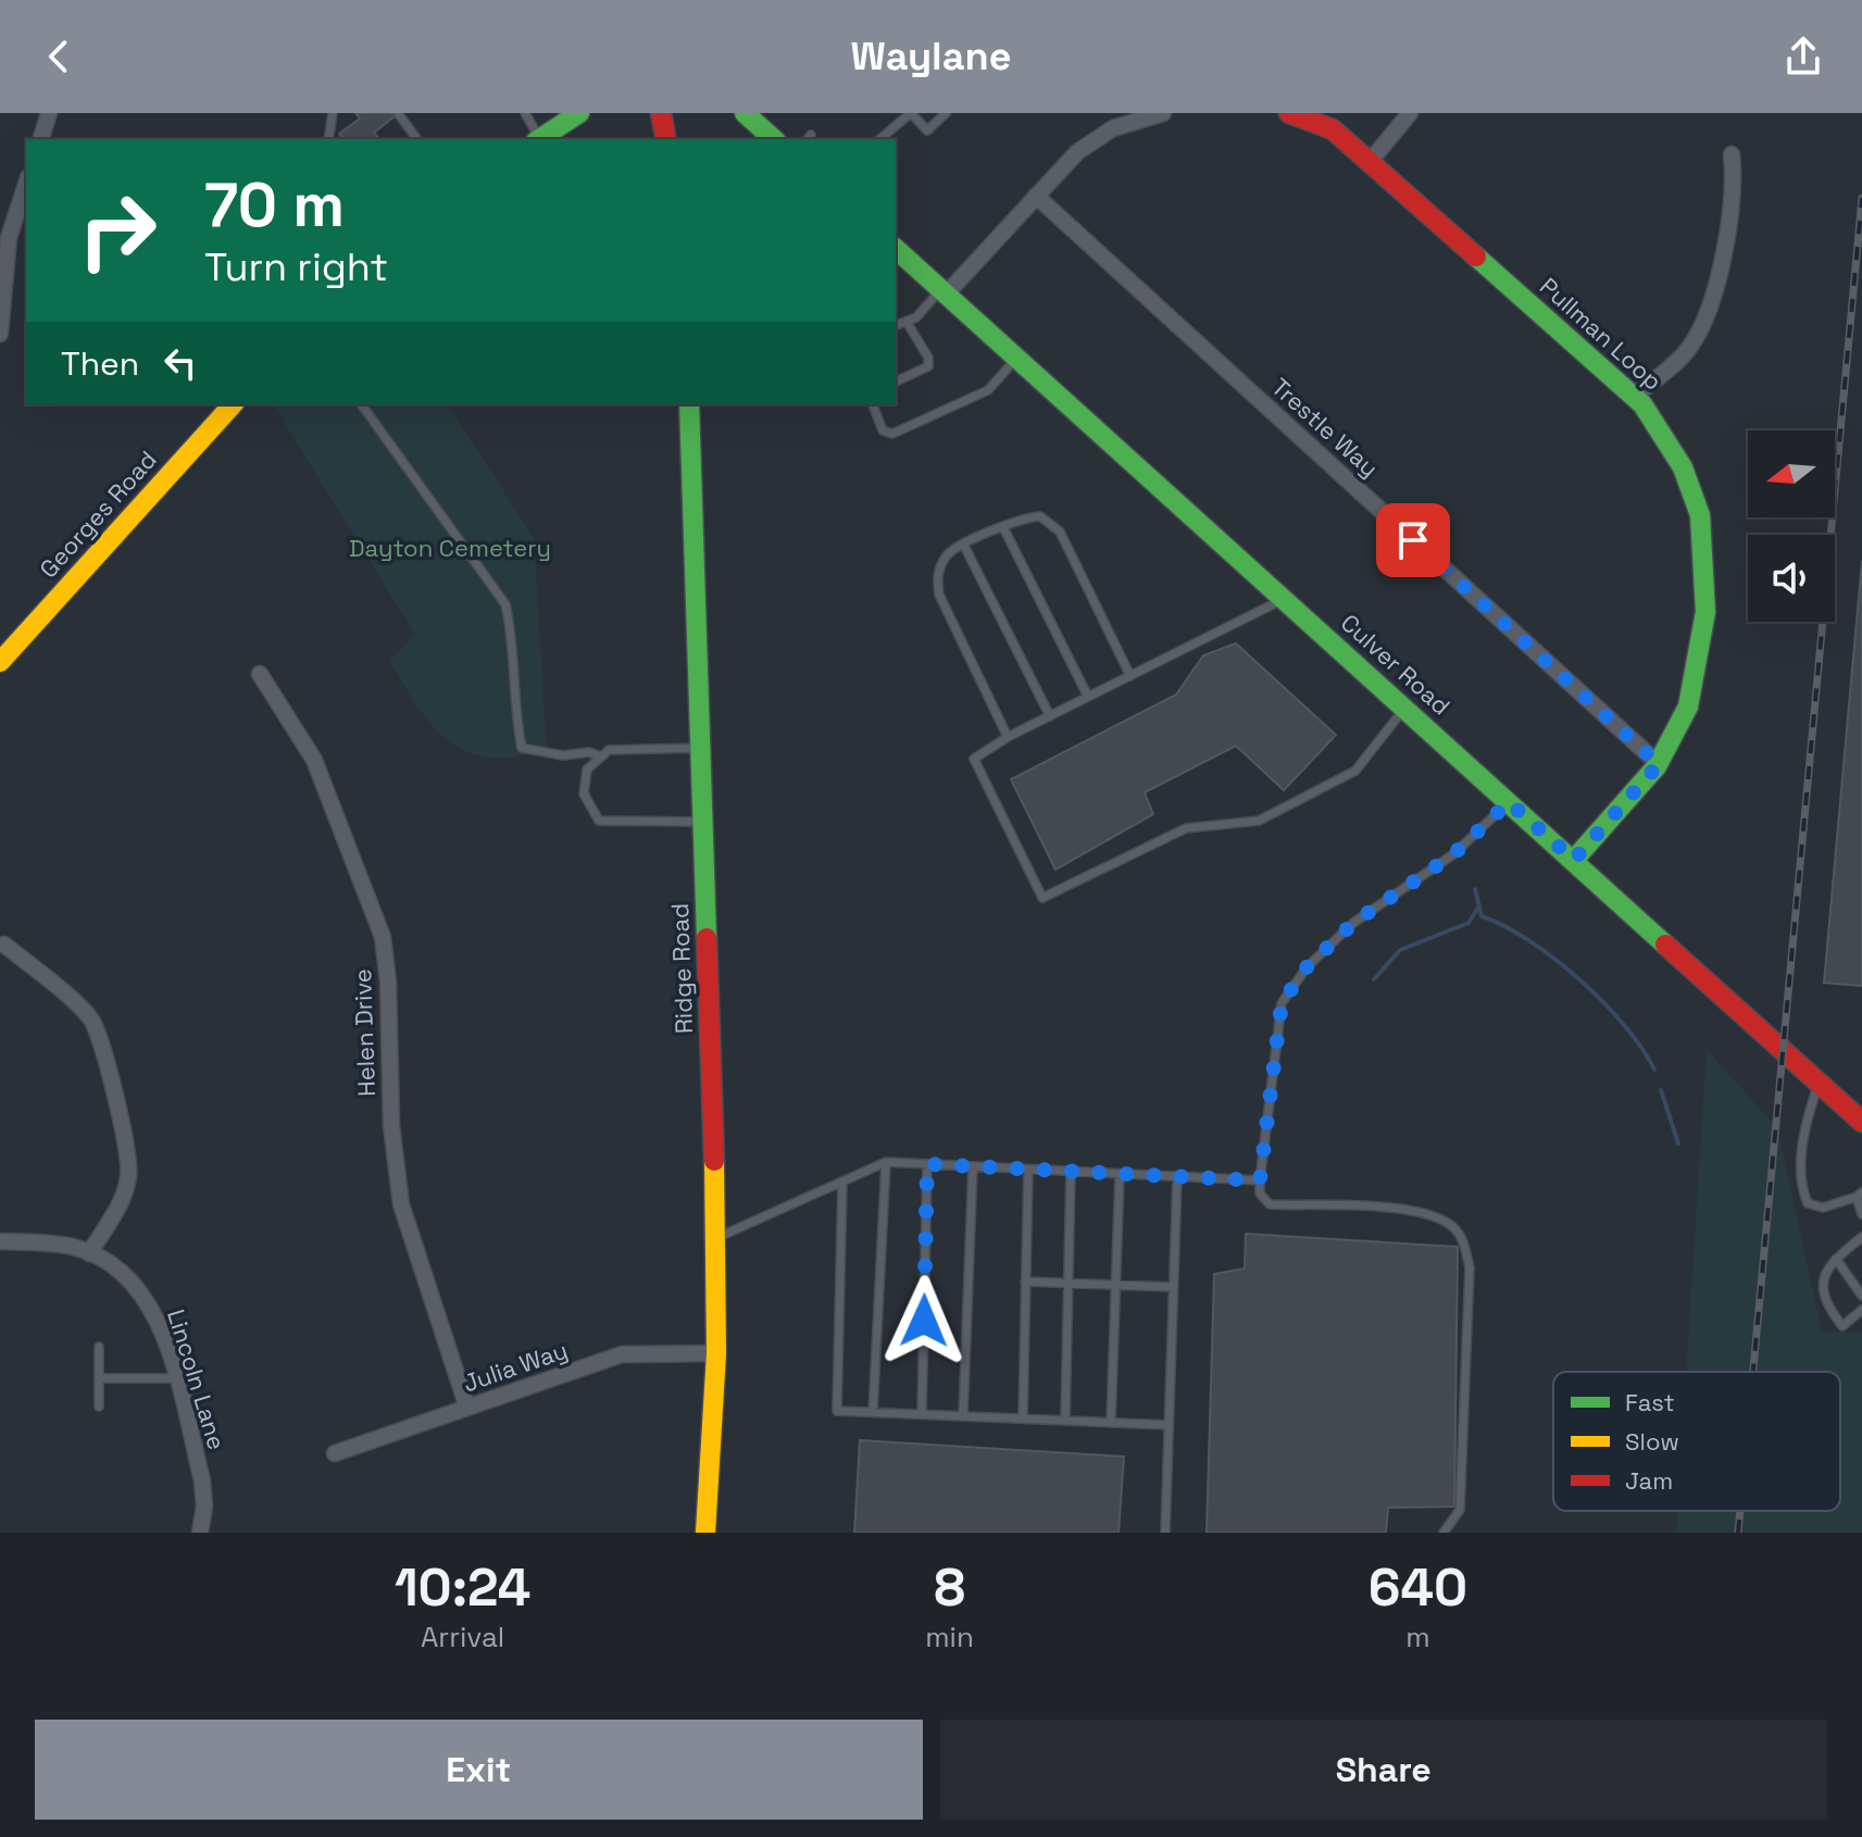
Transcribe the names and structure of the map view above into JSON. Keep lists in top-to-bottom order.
{
  "streets": {
    "street": [
      "Pullman Loop",
      "Trestle Way",
      "Georges Road",
      "Culver Road",
      "Ridge Road",
      "Helen Drive",
      "Julia Way",
      "Lincoln Lane"
    ]
  },
  "crossings": [
    ["Pullman Loop", "Trestle Way"],
    ["Pullman Loop", "Culver Road"],
    ["Ridge Road", "Julia Way"],
    ["Helen Drive", "Julia Way"]
  ],
  "parks": ["Dayton Cemetery"],
  "legend": ["Fast", "Slow", "Jam"],
  "north": "left",
  "page": {
    "header": "Waylane",
    "turn": ["70 m", "Turn right"],
    "then": "Then",
    "eta": [
      "10:24",
      "Arrival",
      "8",
      "min",
      "640",
      "m"
    ],
    "buttons": ["Exit", "Share"]
  }
}
